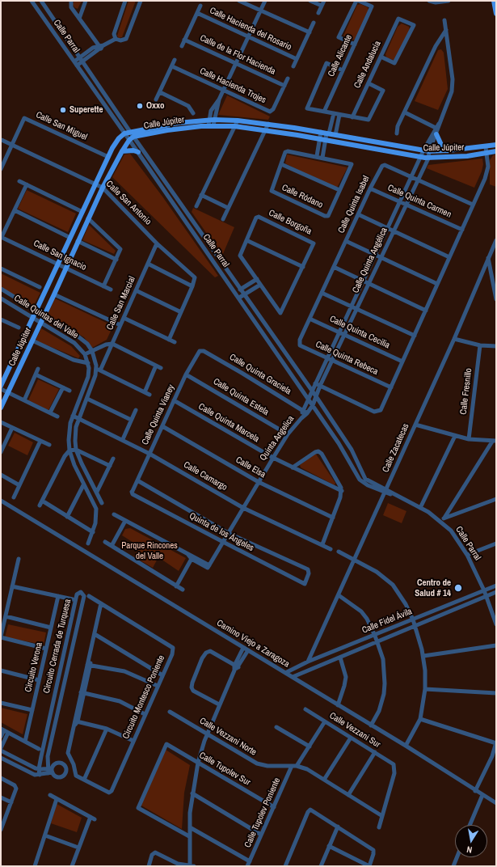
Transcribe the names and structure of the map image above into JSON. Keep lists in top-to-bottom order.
{
  "streets": {
    "main road": ["Calle Júpiter"],
    "street": [
      "Calle Hacienda del Rosario",
      "Calle Parral",
      "Calle de la Flor Hacienda",
      "Calle Alicante",
      "Calle Andalucía",
      "Calle Hacienda Trojes",
      "Calle San Miguel",
      "Calle Ródano",
      "Calle Quinta Carmen",
      "Calle San Antonio",
      "Calle Quinta Isabel",
      "Calle Borgoña",
      "Calle San Ignacio",
      "Calle Quinta Angélica",
      "Calle San Marcial",
      "Calle Quintas del Valle",
      "Calle Quinta Cecilia",
      "Calle Quinta Rebeca",
      "Calle Quinta Graciela",
      "Calle Fresnillo",
      "Calle Quinta Estela",
      "Calle Quinta Vianey",
      "Calle Quinta Marcela",
      "Quinta Angelica",
      "Calle Zacatecas",
      "Calle Elsa",
      "Calle Camargo",
      "Quinta de los Ángeles",
      "Calle Fidel Ávila",
      "Camino Viejo a Zaragoza",
      "Circuito Cerrada de Turquesa",
      "Circuito Verona",
      "Circuito Montesco Poniente",
      "Calle Vezzani Sur",
      "Calle Vezzani Norte",
      "Calle Tupolev Sur",
      "Calle Tupolev Poniente"
    ]
  },
  "crossings": [
    ["Calle Hacienda del Rosario", "Calle de la Flor Hacienda"],
    ["Calle Parral", "Calle Júpiter"],
    ["Calle Parral", "Calle Quinta Angélica"],
    ["Calle Parral", "Quinta Angelica"],
    ["Calle Parral", "Calle Zacatecas"],
    ["Calle Parral", "Calle Fidel Ávila"],
    ["Calle de la Flor Hacienda", "Calle Hacienda Trojes"],
    ["Calle Júpiter", "Calle San Miguel"],
    ["Calle Júpiter", "Calle San Antonio"],
    ["Calle Júpiter", "Calle San Ignacio"],
    ["Calle Júpiter", "Calle Quinta Angélica"],
    ["Calle Júpiter", "Calle Quintas del Valle"],
    ["Calle San Miguel", "Calle San Antonio"],
    ["Calle Quinta Carmen", "Calle Quinta Isabel"],
    ["Calle Quinta Carmen", "Calle Quinta Angélica"],
    ["Calle San Antonio", "Calle San Marcial"],
    ["Calle Quinta Isabel", "Calle Quinta Angélica"],
    ["Calle Quinta Isabel", "Calle Quinta Cecilia"],
    ["Calle Quinta Isabel", "Calle Quinta Rebeca"],
    ["Calle Quinta Angélica", "Calle Quinta Cecilia"],
    ["Calle Quinta Angélica", "Calle Quinta Rebeca"],
    ["Calle Quinta Angélica", "Quinta Angelica"],
    ["Calle San Marcial", "Calle Quintas del Valle"],
    ["Calle Quintas del Valle", "Calle Camargo"],
    ["Calle Quinta Graciela", "Calle Quinta Vianey"],
    ["Calle Quinta Graciela", "Quinta Angelica"],
    ["Calle Quinta Estela", "Calle Quinta Vianey"],
    ["Calle Quinta Estela", "Quinta Angelica"],
    ["Calle Quinta Vianey", "Calle Quinta Marcela"],
    ["Calle Quinta Vianey", "Calle Elsa"],
    ["Calle Quinta Vianey", "Calle Camargo"],
    ["Calle Quinta Vianey", "Quinta de los Ángeles"],
    ["Calle Quinta Marcela", "Quinta Angelica"],
    ["Quinta Angelica", "Calle Elsa"],
    ["Quinta Angelica", "Calle Camargo"],
    ["Quinta Angelica", "Quinta de los Ángeles"],
    ["Calle Zacatecas", "Calle Fidel Ávila"],
    ["Calle Fidel Ávila", "Camino Viejo a Zaragoza"],
    ["Calle Vezzani Sur", "Calle Vezzani Norte"],
    ["Calle Vezzani Norte", "Calle Tupolev Poniente"],
    ["Calle Tupolev Sur", "Calle Tupolev Poniente"]
  ],
  "parks": ["Parque Rincones del Valle"],
  "places": ["Oxxo", "Superette", "Centro de Salud # 14"],
  "north": "bottom"
}
